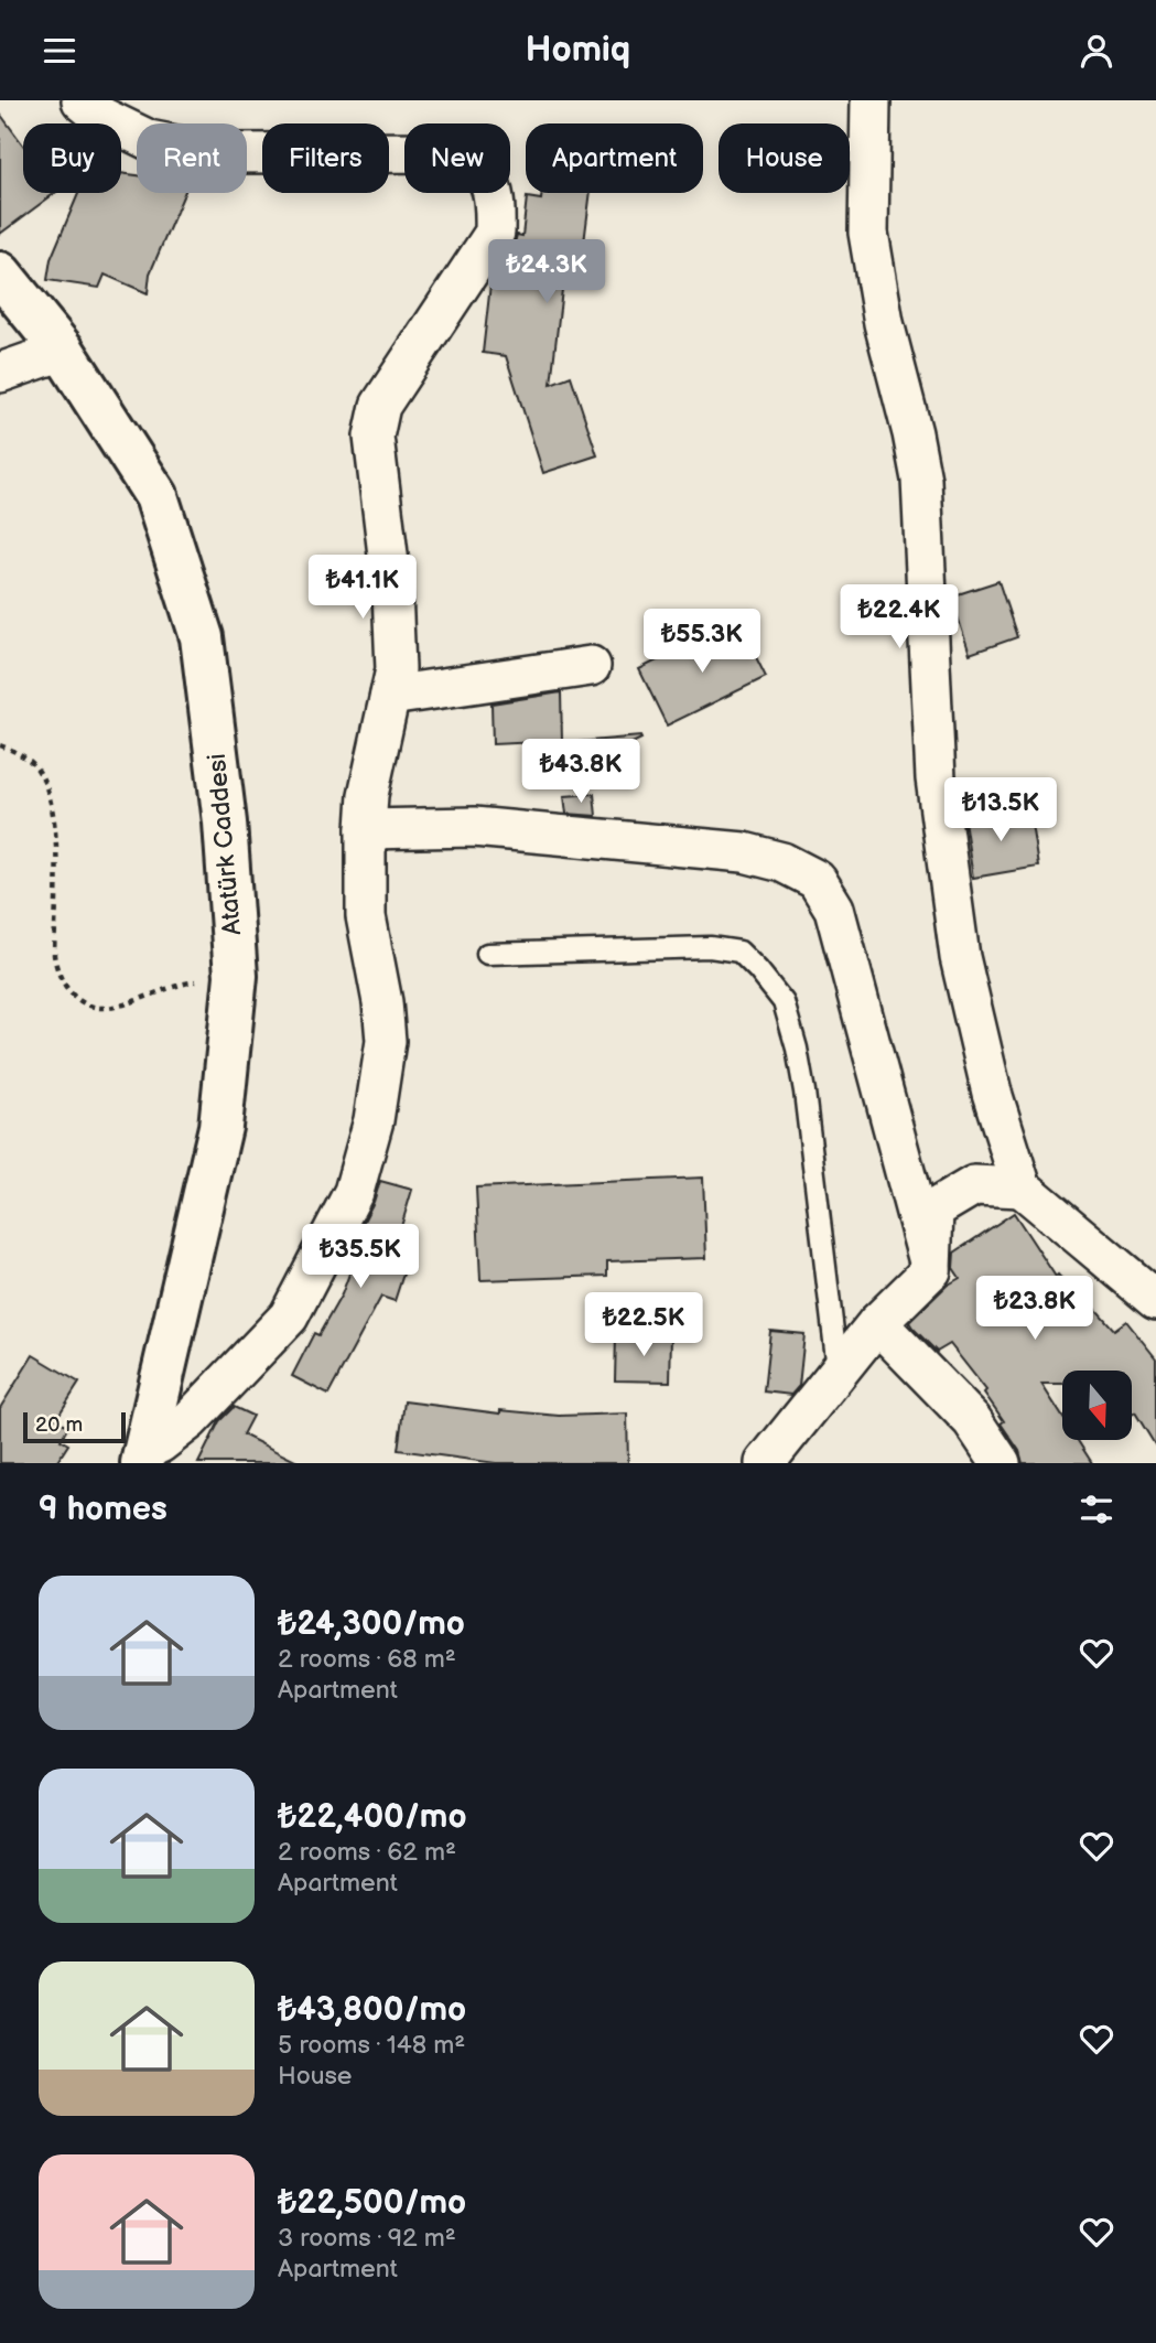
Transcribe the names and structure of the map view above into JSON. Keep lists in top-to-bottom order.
{
  "streets": {
    "main road": ["Atatürk Caddesi"]
  },
  "scale_bar": "20 m",
  "north": "bottom",
  "page": {
    "header": "Homiq",
    "chip": [
      "Buy",
      "Rent",
      "Filters",
      "New",
      "Apartment",
      "House"
    ],
    "price": [
      "₺24.3K",
      "₺41.1K",
      "₺22.4K",
      "₺55.3K",
      "₺43.8K",
      "₺13.5K",
      "₺35.5K",
      "₺23.8K",
      "₺22.5K"
    ],
    "scale": "20 m",
    "heading": "9 homes",
    "list": [
      {
        "name": "₺24,300/mo",
        "note": "2 rooms · 68 m² · Apartment"
      },
      {
        "name": "₺22,400/mo",
        "note": "2 rooms · 62 m² · Apartment"
      },
      {
        "name": "₺43,800/mo",
        "note": "5 rooms · 148 m² · House"
      },
      {
        "name": "₺22,500/mo",
        "note": "3 rooms · 92 m² · Apartment"
      }
    ]
  }
}
